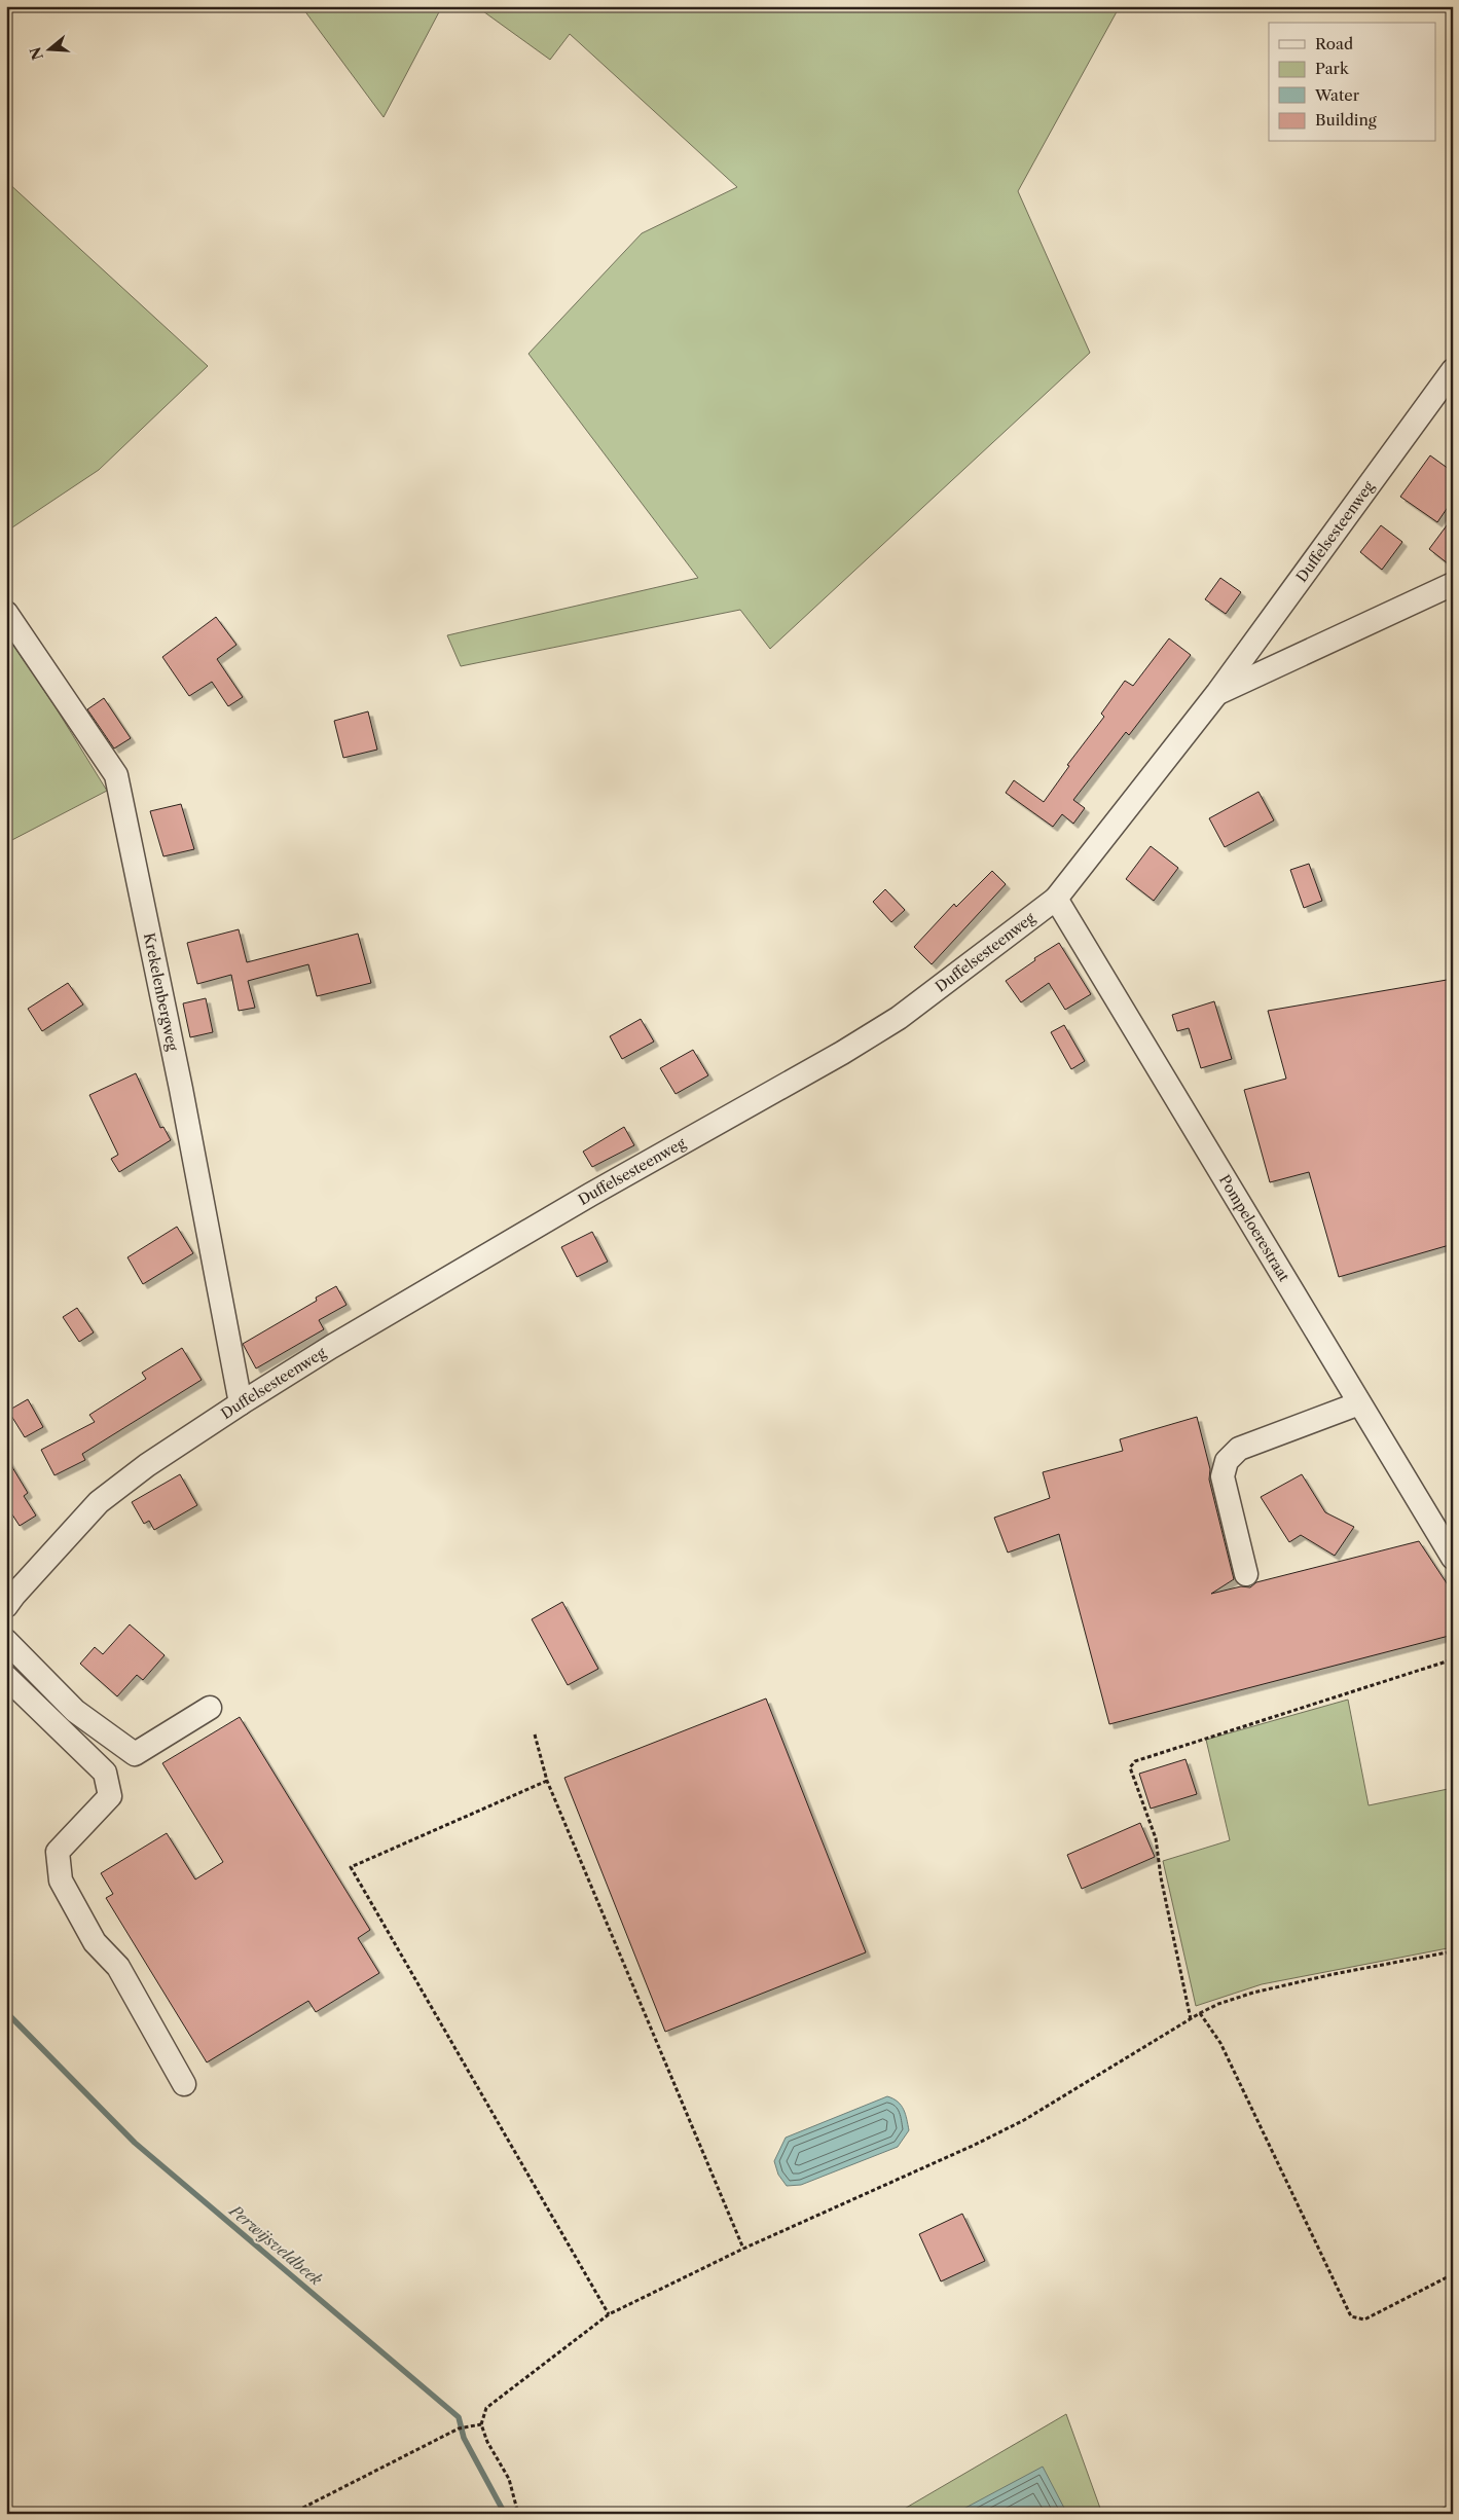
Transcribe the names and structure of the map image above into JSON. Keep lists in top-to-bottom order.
{
  "streets": {
    "street": ["Duffelsesteenweg", "Krekelenbergweg", "Pompeloerestraat"]
  },
  "crossings": [
    ["Duffelsesteenweg", "Krekelenbergweg"],
    ["Duffelsesteenweg", "Pompeloerestraat"]
  ],
  "water": ["Perwijsveldbeek"],
  "legend": [
    "Road",
    "Park",
    "Water",
    "Building"
  ],
  "north": "left"
}
